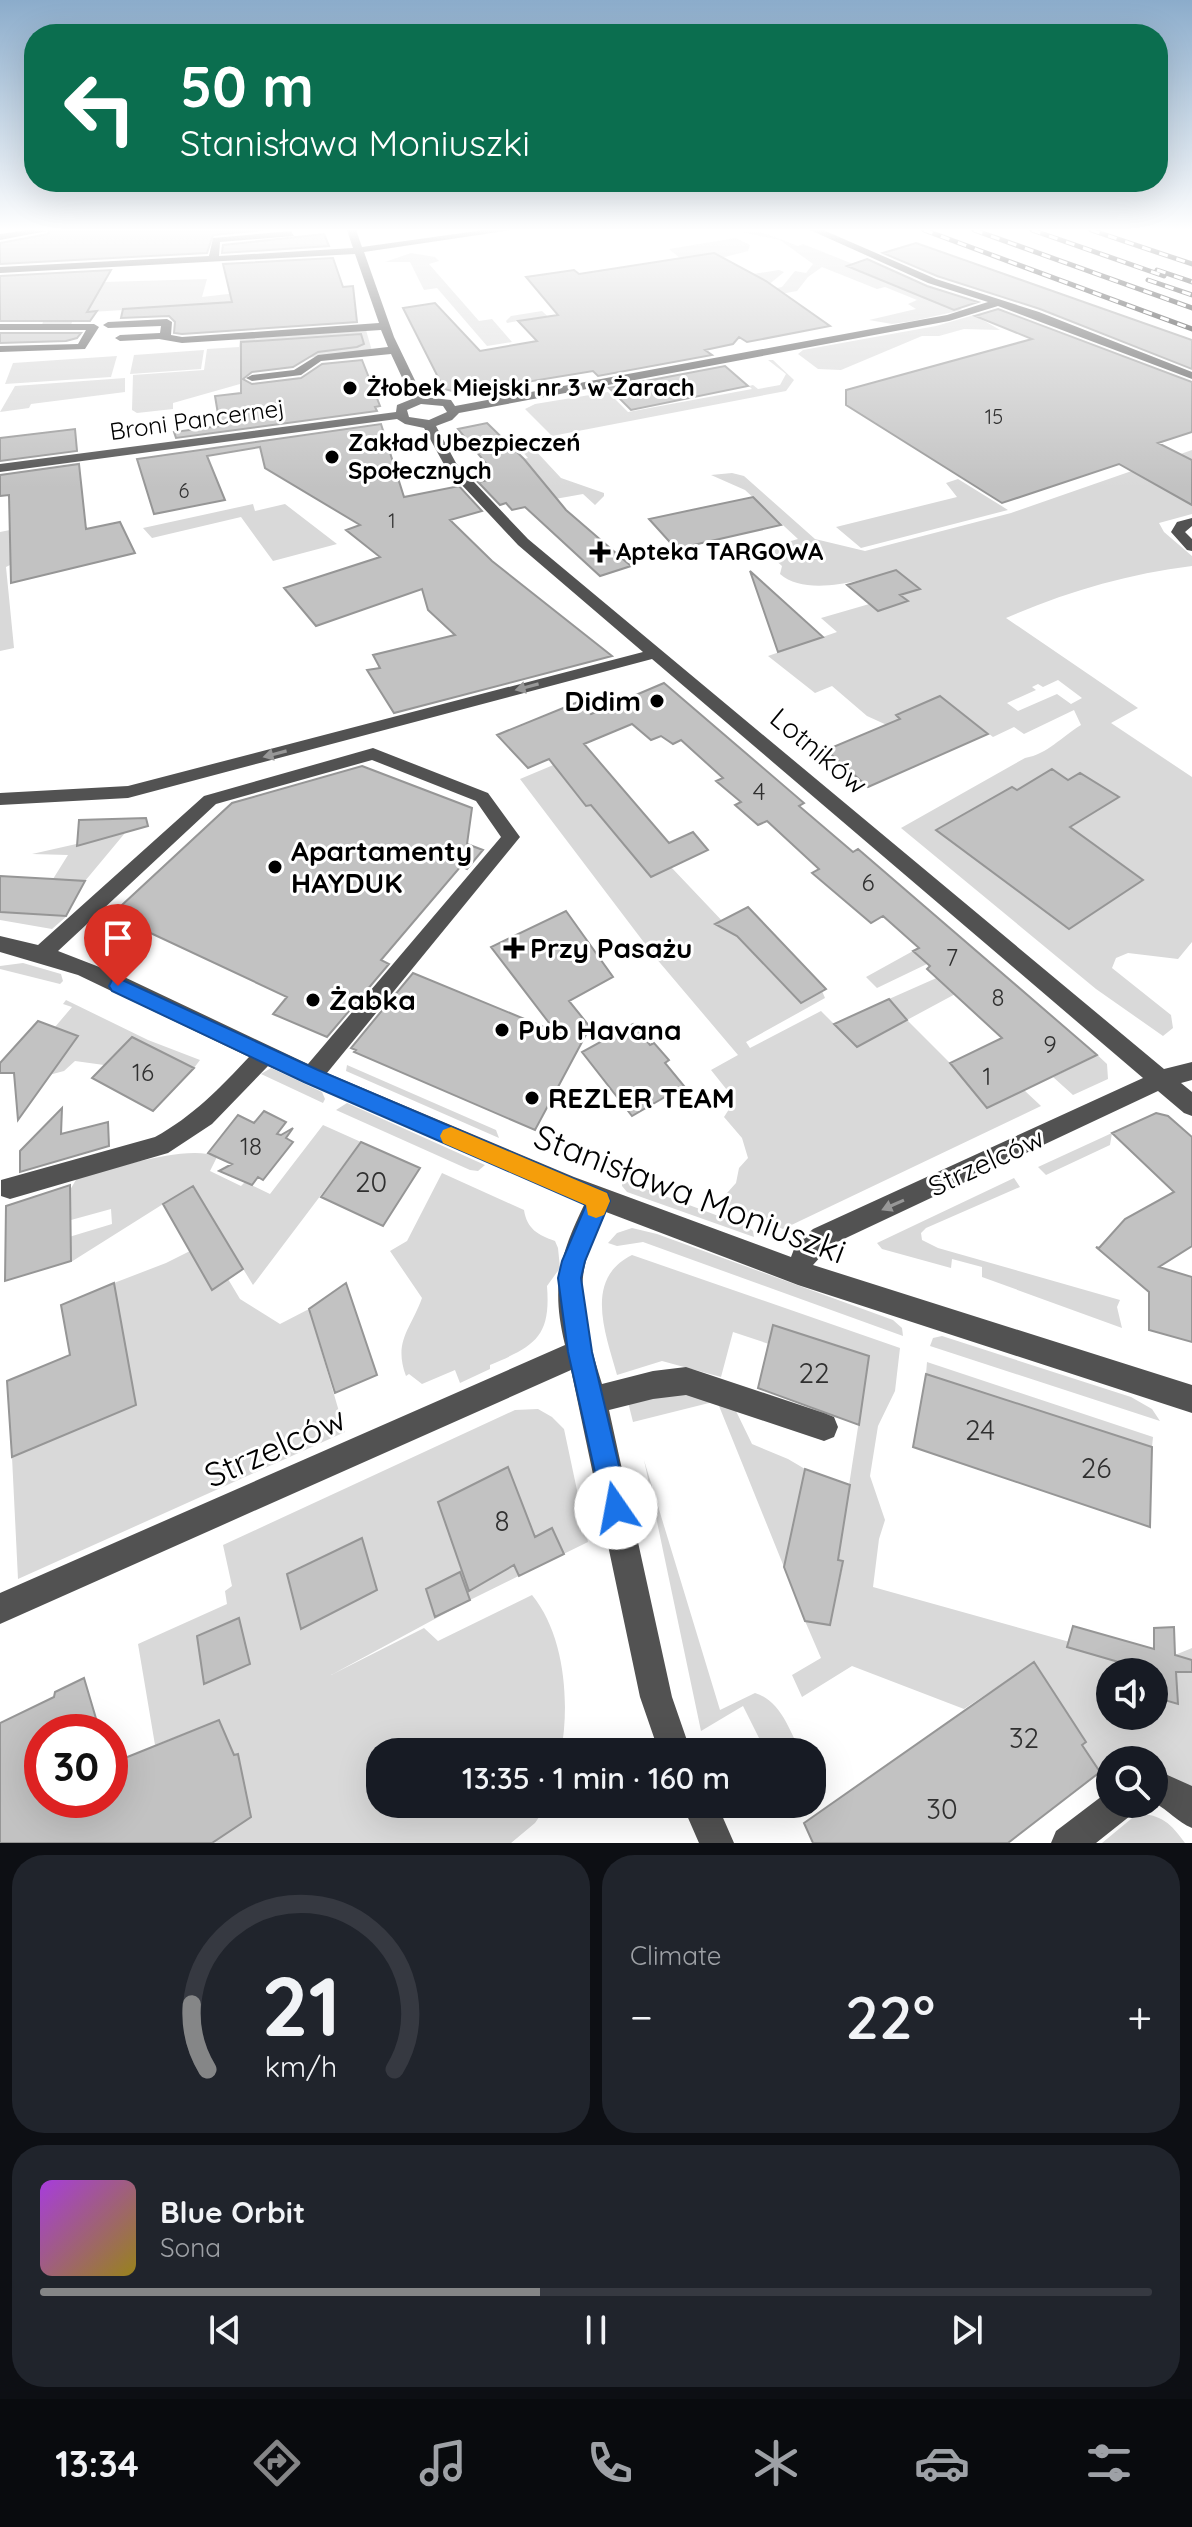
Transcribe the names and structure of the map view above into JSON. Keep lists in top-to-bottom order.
{
  "streets": {
    "street": [
      "Broni Pancernej",
      "Lotników",
      "Strzelców",
      "Stanisława Moniuszki"
    ]
  },
  "crossings": [
    ["Lotników", "Strzelców"],
    ["Strzelców", "Stanisława Moniuszki"]
  ],
  "one_way": ["Strzelców"],
  "places": {
    "other": [
      "Żłobek Miejski nr 3 w Żarach",
      "Zakład Ubezpieczeń Społecznych",
      "Didim",
      "Apartamenty HAYDUK",
      "Żabka",
      "Pub Havana",
      "REZLER TEAM"
    ],
    "health": ["Apteka TARGOWA", "Przy Pasażu"]
  },
  "house_numbers": [
    "15",
    "6",
    "1",
    "4",
    "6",
    "7",
    "8",
    "9",
    "16",
    "1",
    "18",
    "20",
    "22",
    "24",
    "26",
    "8",
    "32",
    "30"
  ],
  "page": {
    "turn": ["50 m", "Stanisława Moniuszki"],
    "limit": "30",
    "trip": "13:35 · 1 min · 160 m",
    "tile": "Climate",
    "heat": ["−", "22°", "+"],
    "song": ["Blue Orbit", "Sona"],
    "tabs": "13:34",
    "gauge": ["21", "km/h"]
  }
}
